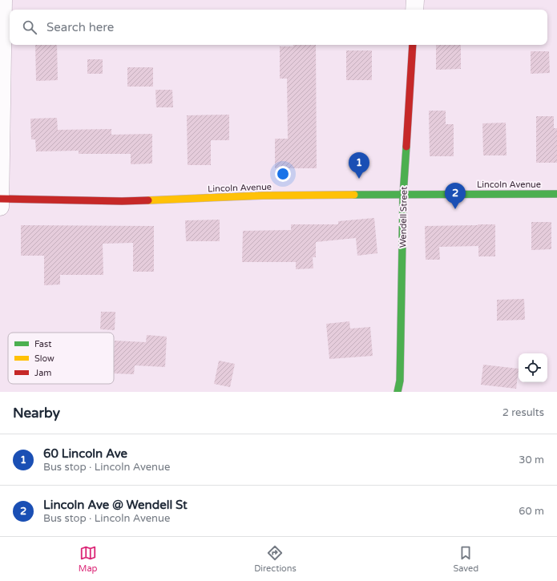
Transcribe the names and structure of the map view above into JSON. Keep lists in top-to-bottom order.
{
  "streets": {
    "main road": ["Lincoln Avenue", "Wendell Street"]
  },
  "crossings": [
    ["Lincoln Avenue", "Wendell Street"]
  ],
  "legend": ["Fast", "Slow", "Jam"],
  "page": {
    "search": "Search here",
    "pins": ["1", "2"],
    "heading": ["Nearby", "2 results"],
    "list": [
      {
        "mark": "1",
        "name": "60 Lincoln Ave",
        "note": "Bus stop · Lincoln Avenue",
        "value": "30 m"
      },
      {
        "mark": "2",
        "name": "Lincoln Ave @ Wendell St",
        "note": "Bus stop · Lincoln Avenue",
        "value": "60 m"
      }
    ],
    "nav": ["Map", "Directions", "Saved"]
  }
}
